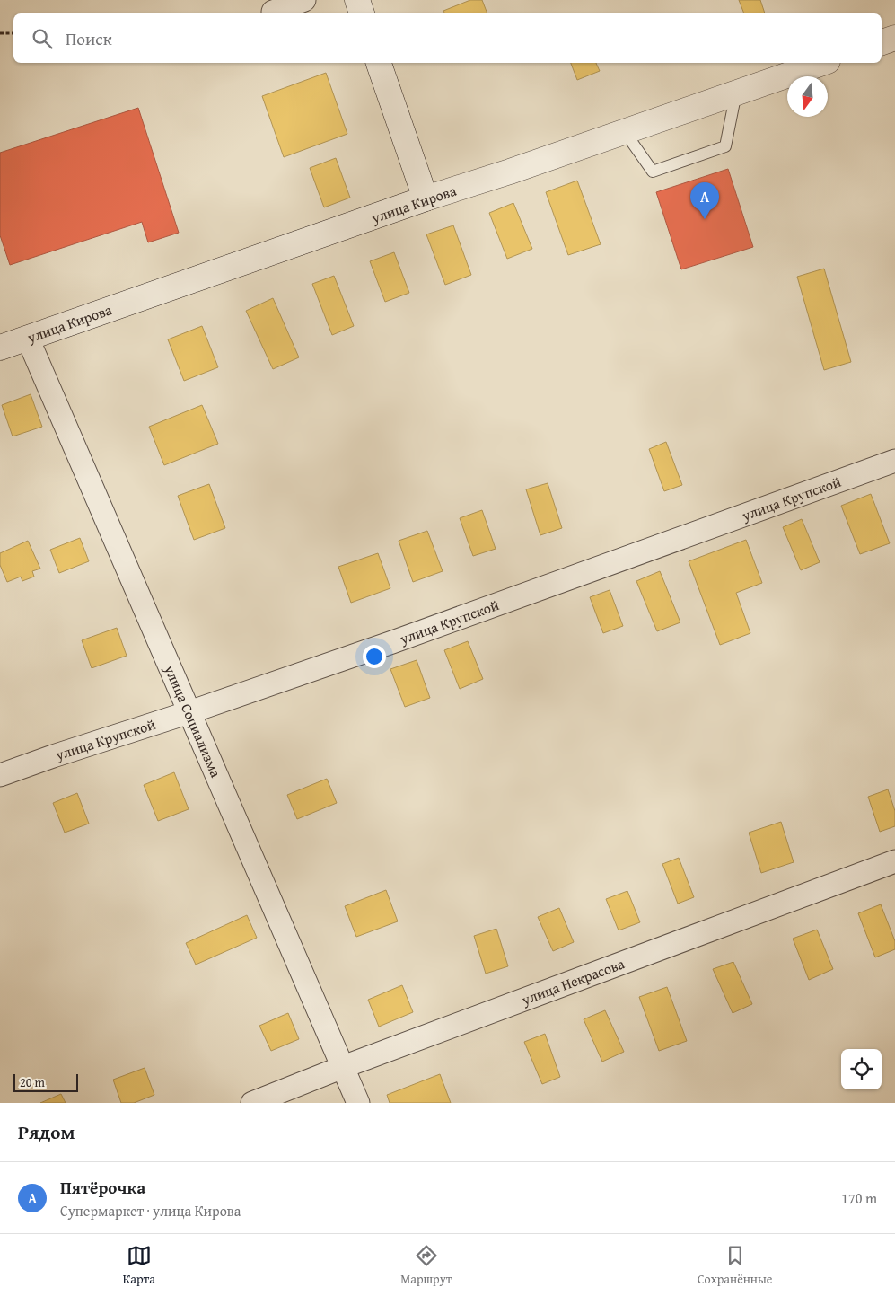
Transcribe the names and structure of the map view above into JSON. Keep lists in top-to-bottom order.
{
  "streets": {
    "main road": ["улица Кирова"],
    "street": ["улица Крупской", "улица Социализма", "улица Некрасова"]
  },
  "crossings": [
    ["улица Кирова", "улица Социализма"],
    ["улица Крупской", "улица Социализма"],
    ["улица Социализма", "улица Некрасова"]
  ],
  "scale_bar": "20 m",
  "north": "bottom",
  "page": {
    "search": "Поиск",
    "pins": "A",
    "scale": "20 m",
    "heading": "Рядом",
    "list": [
      {
        "mark": "A",
        "name": "Пятёрочка",
        "note": "Супермаркет · улица Кирова",
        "value": "170 m"
      }
    ],
    "nav": ["Карта", "Маршрут", "Сохранённые"]
  }
}
